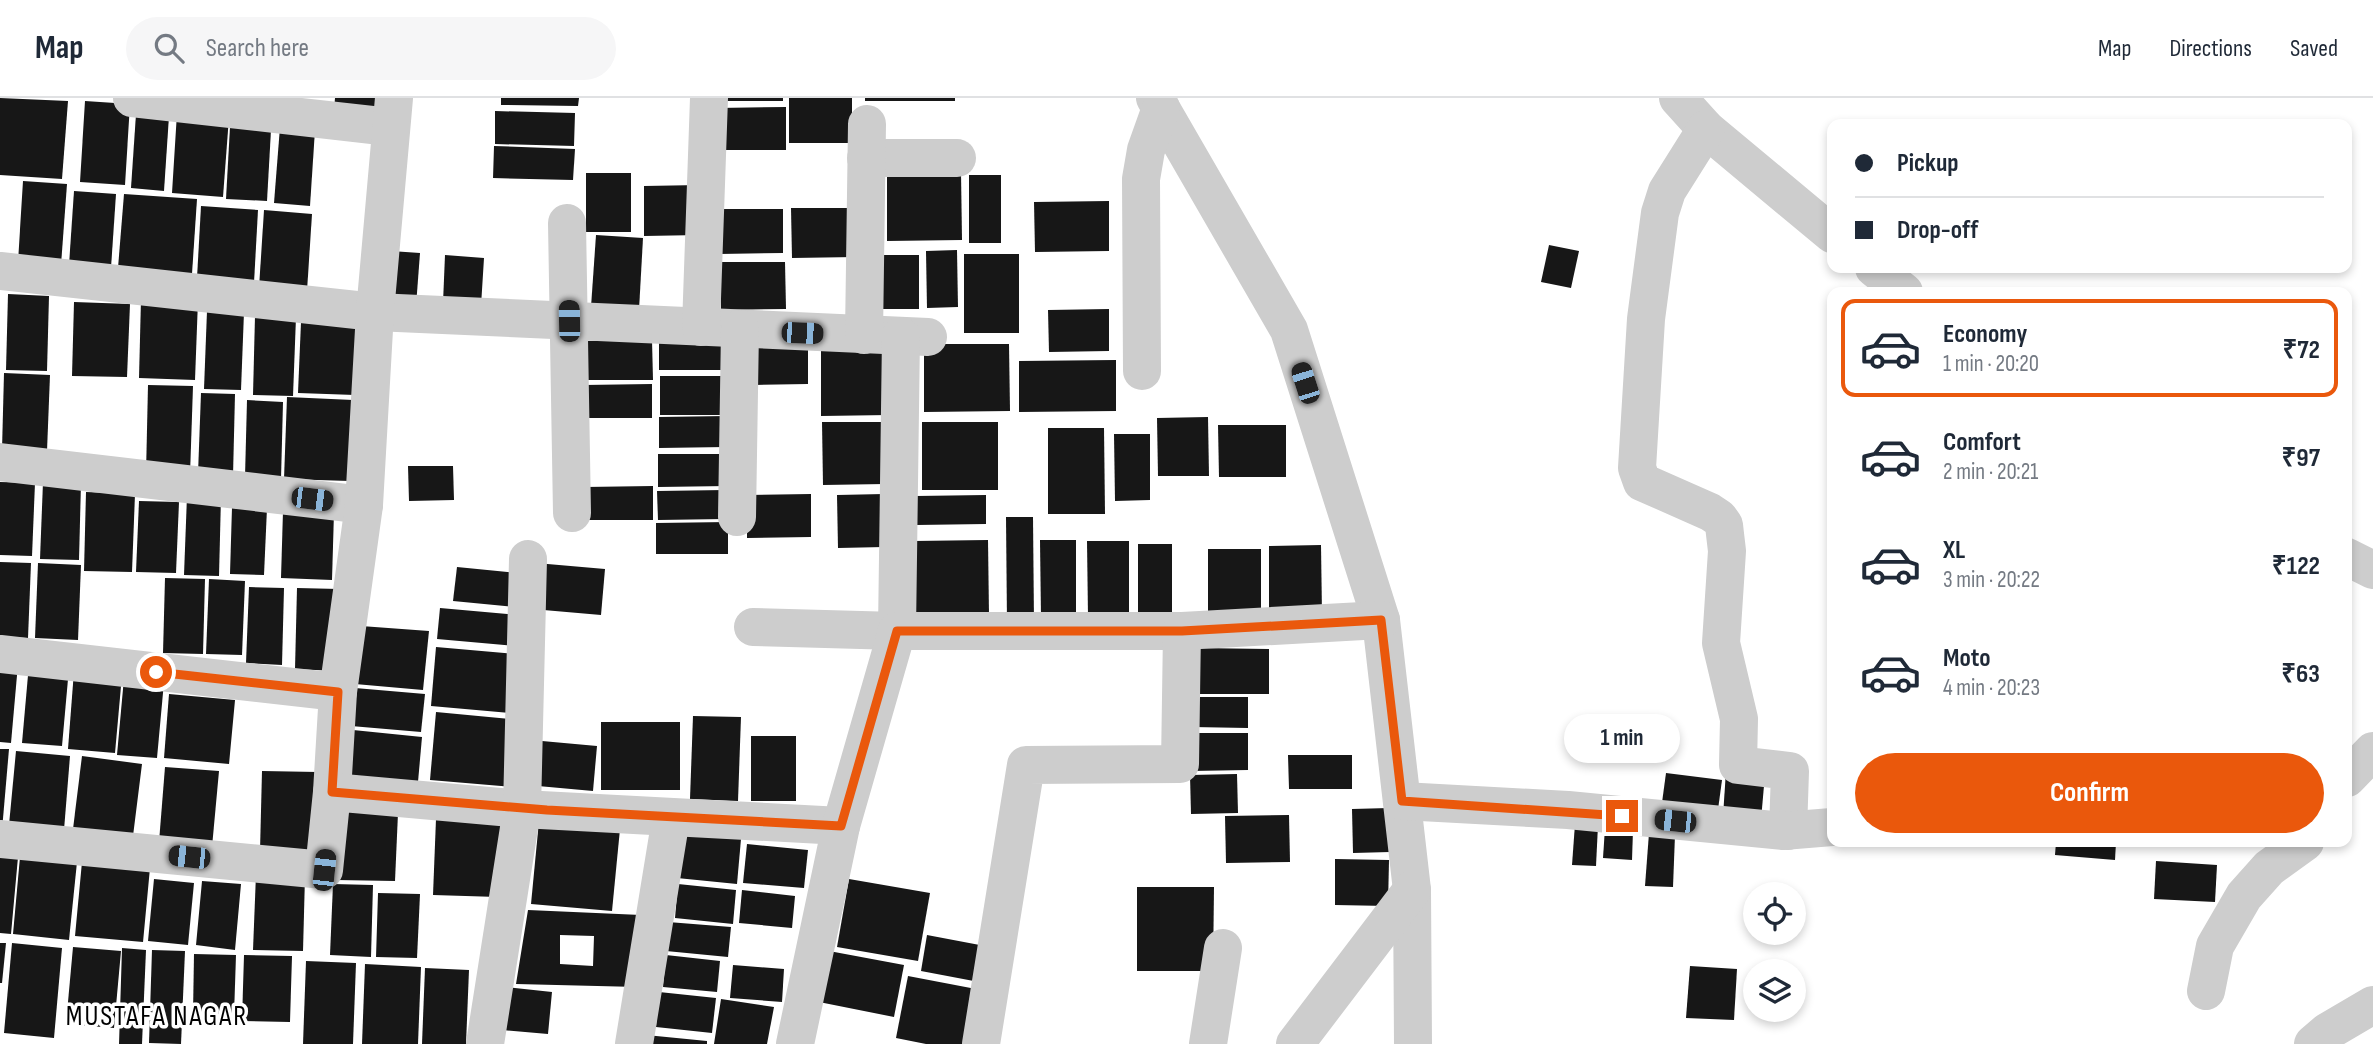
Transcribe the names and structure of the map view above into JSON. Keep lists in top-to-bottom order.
{
  "districts": ["MUSTAFA NAGAR"],
  "page": {
    "header": "Map",
    "search": "Search here",
    "nav": ["Map", "Directions", "Saved"],
    "banner": ["Pickup", "Drop-off"],
    "list": [
      {
        "name": "Economy",
        "note": "1 min · 20:20",
        "value": "₹72"
      },
      {
        "name": "Comfort",
        "note": "2 min · 20:21",
        "value": "₹97"
      },
      {
        "name": "XL",
        "note": "3 min · 20:22",
        "value": "₹122"
      },
      {
        "name": "Moto",
        "note": "4 min · 20:23",
        "value": "₹63"
      }
    ],
    "bubble": "1 min",
    "buttons": "Confirm"
  }
}
